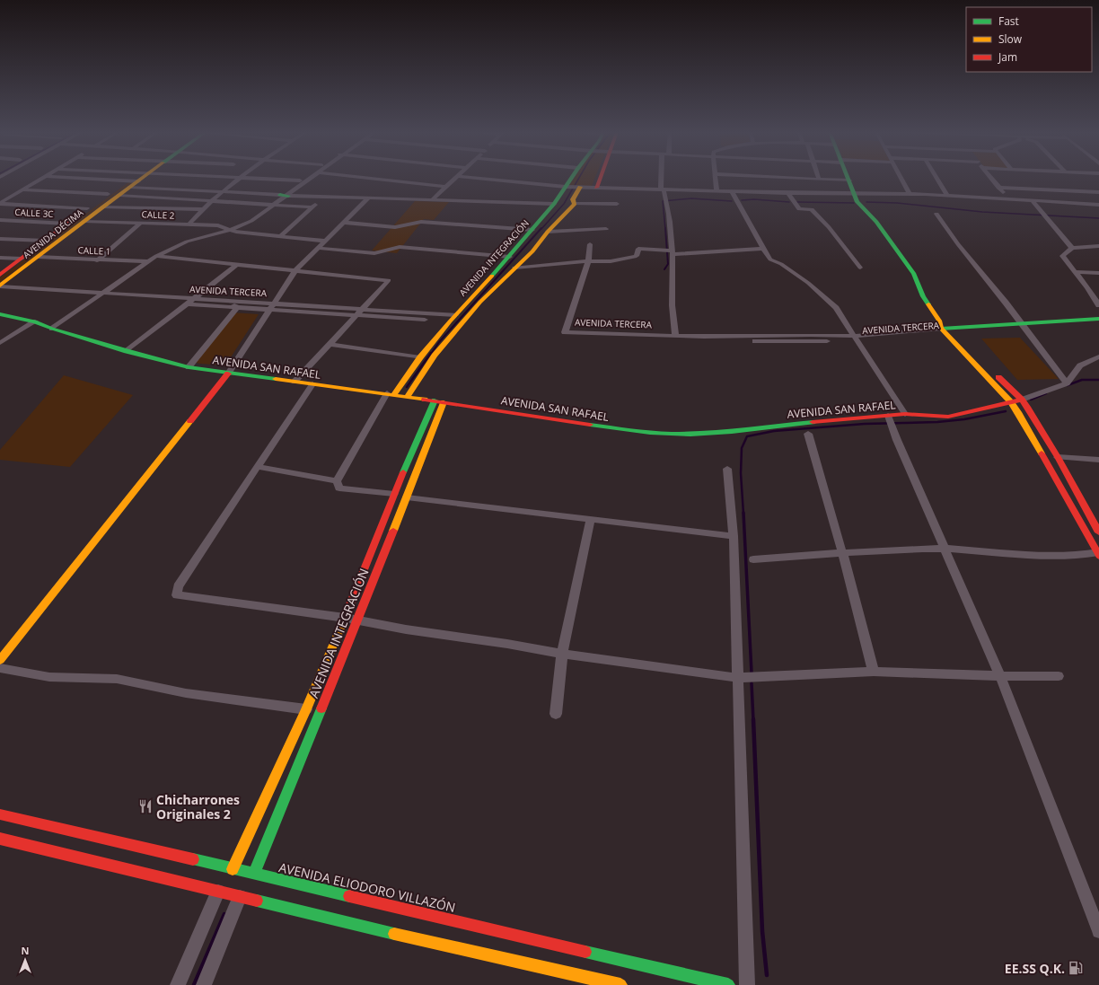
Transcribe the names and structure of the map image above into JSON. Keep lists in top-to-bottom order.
{
  "streets": {
    "main road": [
      "AVENIDA DÉCIMA",
      "AVENIDA INTEGRACIÓN",
      "AVENIDA TERCERA",
      "AVENIDA SAN RAFAEL",
      "AVENIDA ELIODORO VILLAZÓN"
    ],
    "street": ["CALLE 3C", "CALLE 2", "CALLE 1"]
  },
  "crossings": [
    ["CALLE 3C", "AVENIDA DÉCIMA"],
    ["CALLE 2", "AVENIDA DÉCIMA"],
    ["AVENIDA DÉCIMA", "CALLE 1"],
    ["AVENIDA DÉCIMA", "AVENIDA TERCERA"],
    ["AVENIDA INTEGRACIÓN", "AVENIDA TERCERA"],
    ["AVENIDA INTEGRACIÓN", "AVENIDA SAN RAFAEL"],
    ["AVENIDA INTEGRACIÓN", "AVENIDA ELIODORO VILLAZÓN"]
  ],
  "places": {
    "restaurant": ["Chicharrones Originales 2"],
    "fuel station": ["EE.SS Q.K."]
  },
  "legend": ["Fast", "Slow", "Jam"],
  "north": "top"
}
